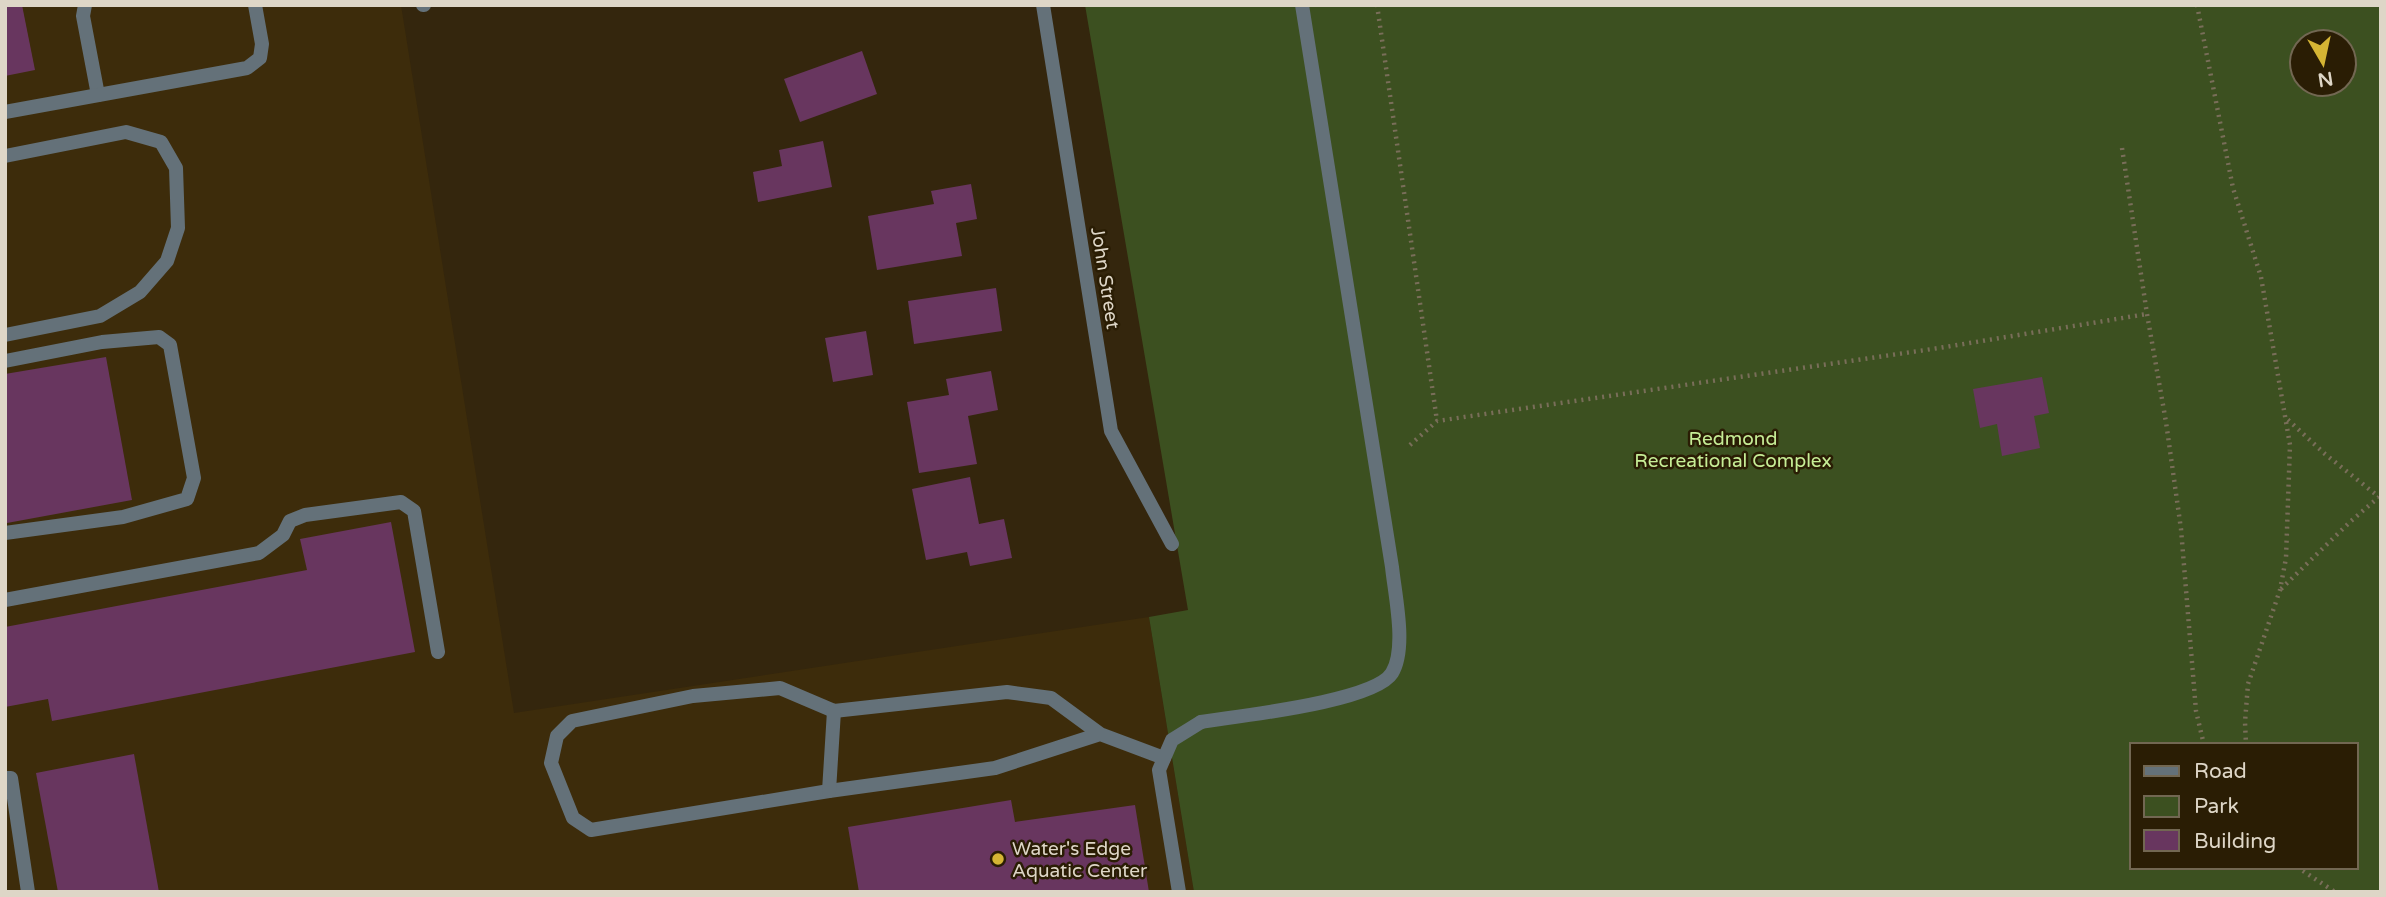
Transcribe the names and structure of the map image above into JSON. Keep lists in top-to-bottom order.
{
  "streets": {
    "street": ["John Street"]
  },
  "parks": ["Redmond Recreational Complex"],
  "places": ["Water's Edge Aquatic Center"],
  "legend": ["Road", "Park", "Building"],
  "north": "bottom"
}
